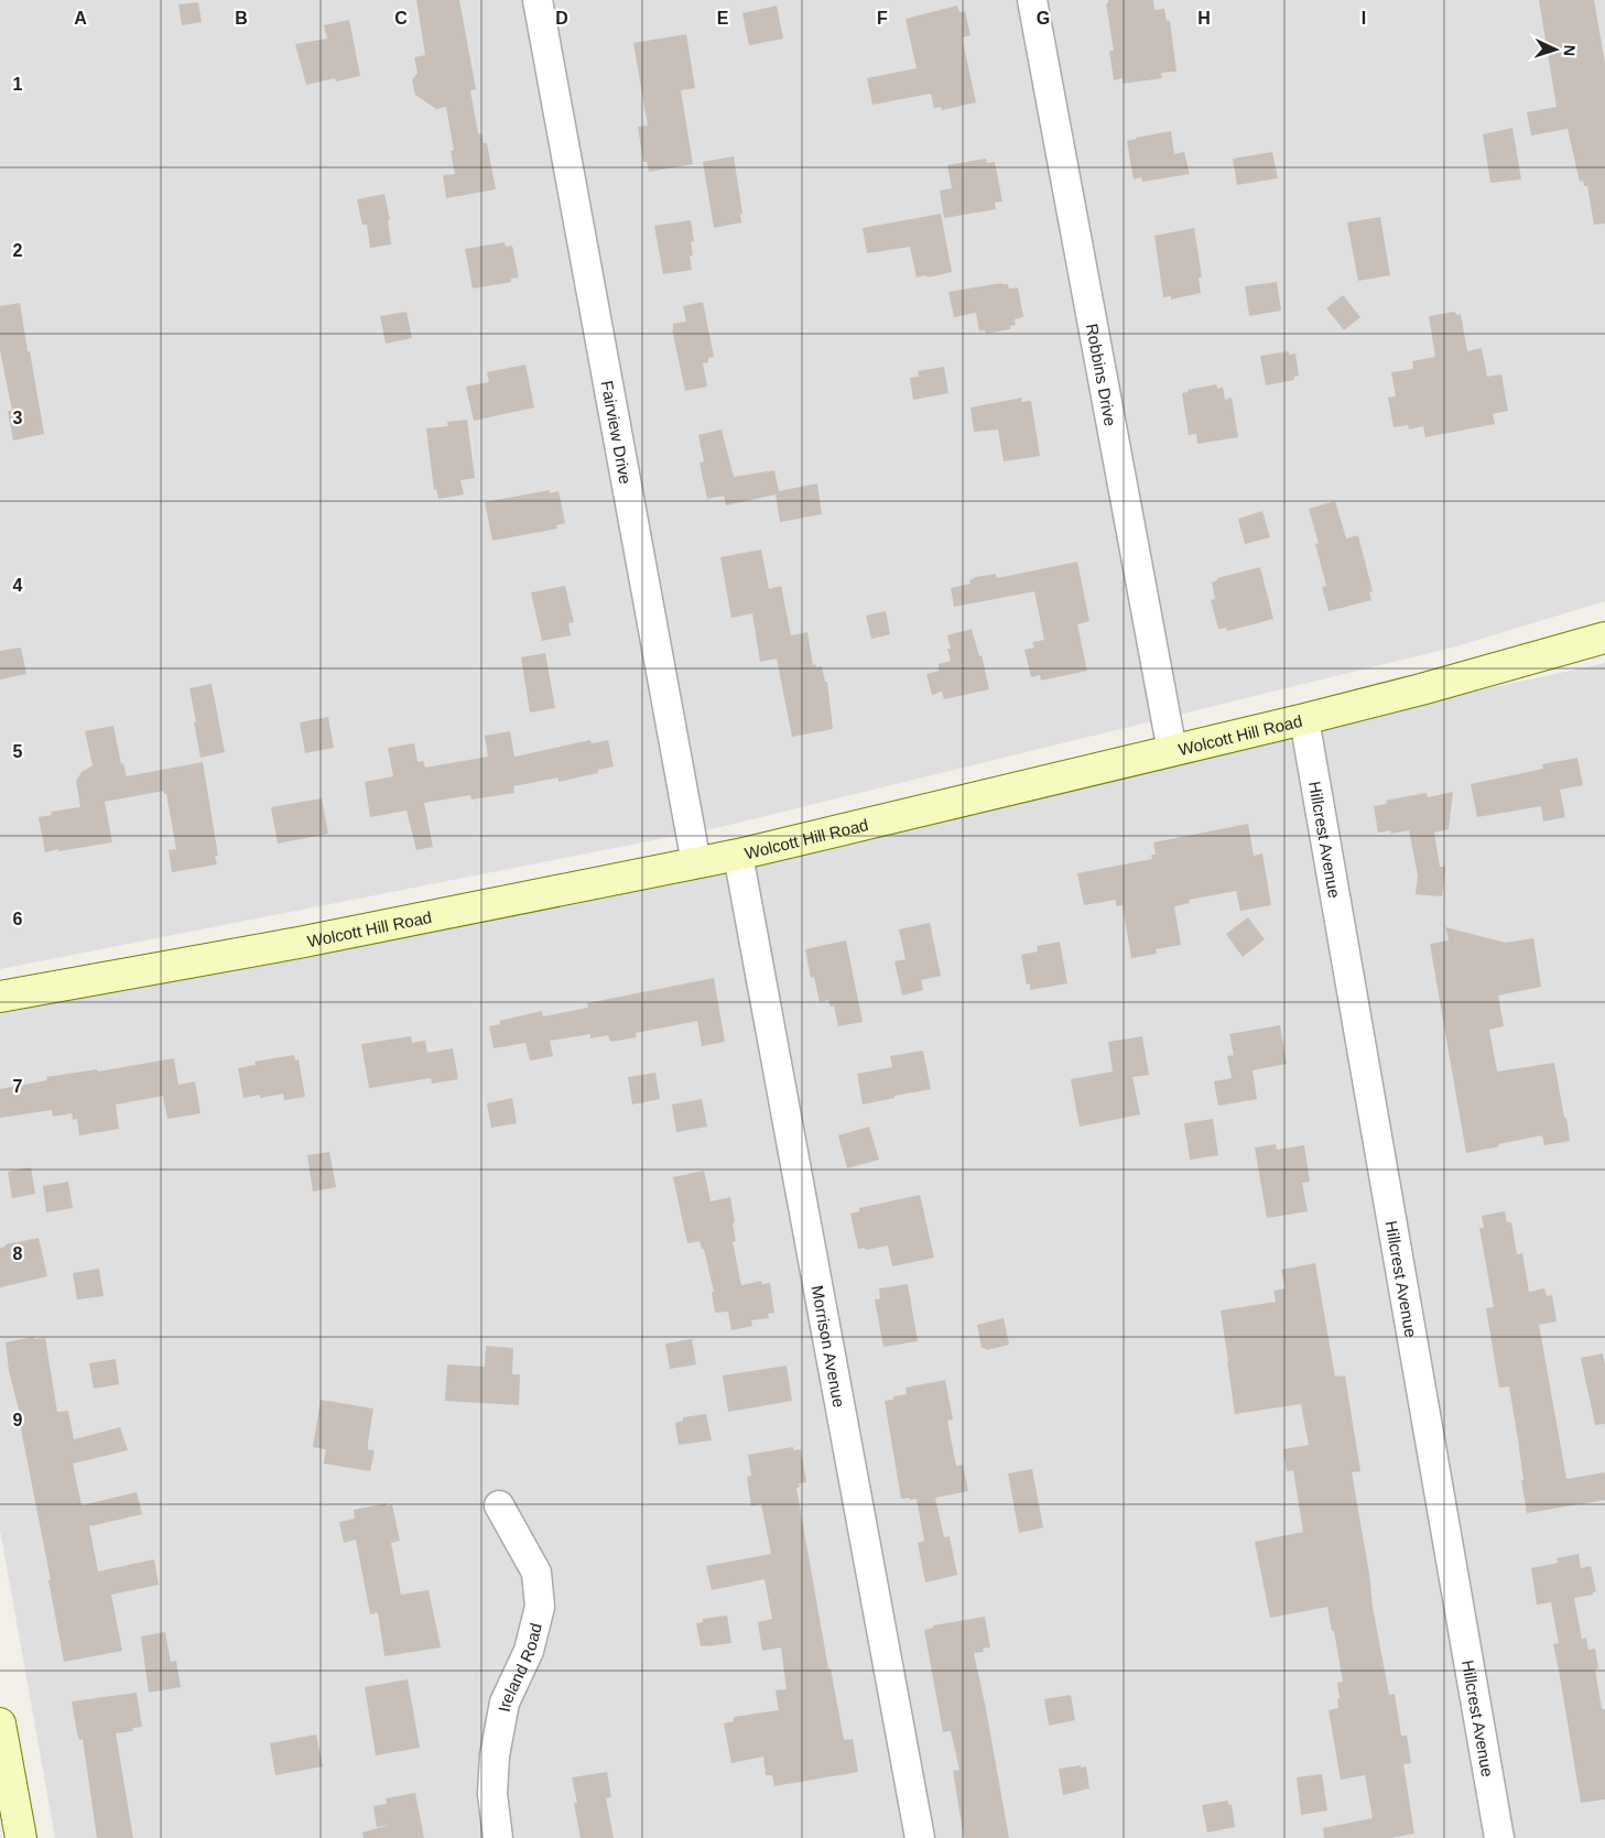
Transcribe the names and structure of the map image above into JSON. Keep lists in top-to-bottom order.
{
  "streets": {
    "street": [
      "Robbins Drive",
      "Fairview Drive",
      "Wolcott Hill Road",
      "Hillcrest Avenue",
      "Morrison Avenue",
      "Ireland Road"
    ]
  },
  "crossings": [
    ["Robbins Drive", "Wolcott Hill Road"],
    ["Fairview Drive", "Wolcott Hill Road"],
    ["Wolcott Hill Road", "Hillcrest Avenue"],
    ["Wolcott Hill Road", "Morrison Avenue"]
  ],
  "north": "right",
  "grid": {
    "columns": [
      "A",
      "B",
      "C",
      "D",
      "E",
      "F",
      "G",
      "H",
      "I"
    ],
    "rows": [
      "1",
      "2",
      "3",
      "4",
      "5",
      "6",
      "7",
      "8",
      "9"
    ]
  }
}
